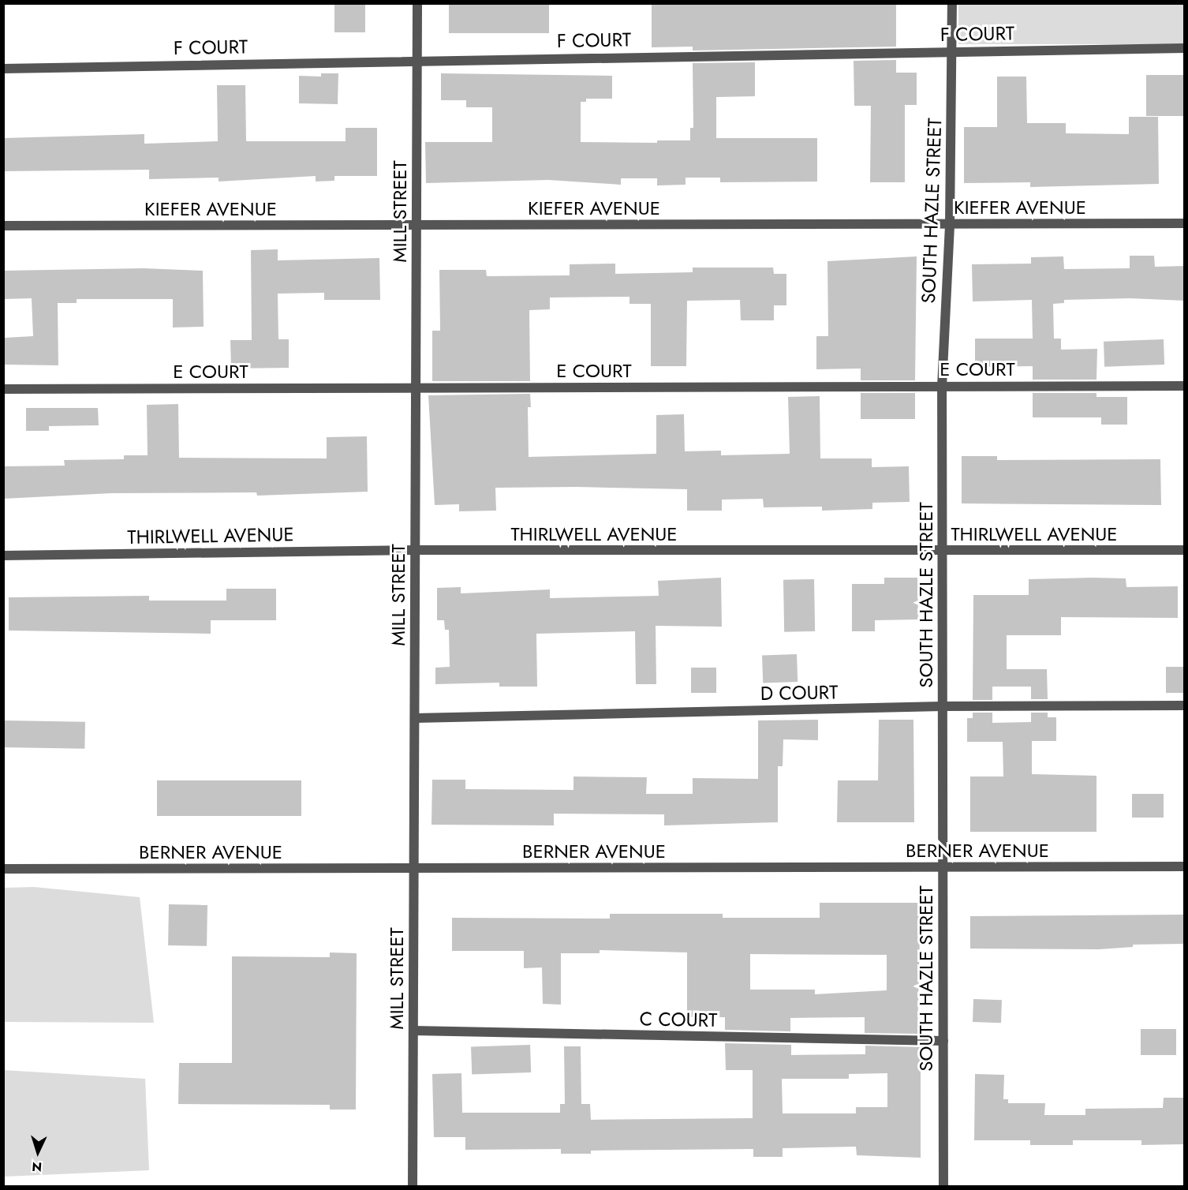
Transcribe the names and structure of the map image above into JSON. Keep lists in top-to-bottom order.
{
  "streets": {
    "street": [
      "F COURT",
      "KIEFER AVENUE",
      "SOUTH HAZLE STREET",
      "MILL STREET",
      "E COURT",
      "THIRLWELL AVENUE",
      "D COURT",
      "BERNER AVENUE",
      "C COURT"
    ]
  },
  "crossings": [
    ["F COURT", "SOUTH HAZLE STREET"],
    ["F COURT", "MILL STREET"],
    ["KIEFER AVENUE", "SOUTH HAZLE STREET"],
    ["KIEFER AVENUE", "MILL STREET"],
    ["SOUTH HAZLE STREET", "E COURT"],
    ["SOUTH HAZLE STREET", "THIRLWELL AVENUE"],
    ["SOUTH HAZLE STREET", "D COURT"],
    ["SOUTH HAZLE STREET", "BERNER AVENUE"],
    ["SOUTH HAZLE STREET", "C COURT"],
    ["MILL STREET", "E COURT"],
    ["MILL STREET", "THIRLWELL AVENUE"],
    ["MILL STREET", "D COURT"],
    ["MILL STREET", "BERNER AVENUE"],
    ["MILL STREET", "C COURT"]
  ],
  "north": "bottom"
}
